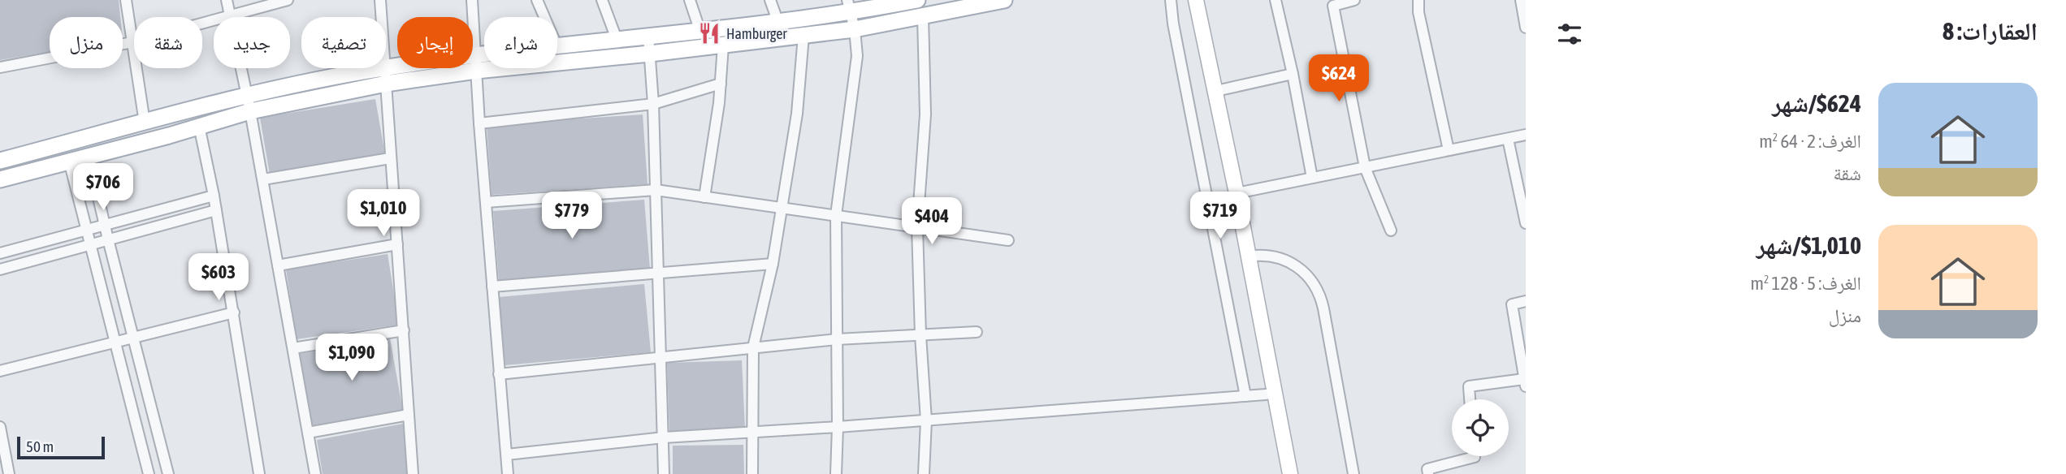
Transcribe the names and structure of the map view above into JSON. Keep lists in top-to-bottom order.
{
  "places": {
    "restaurant": ["Hamburger"]
  },
  "scale_bar": "50 m",
  "page": {
    "heading": "العقارات: 8",
    "chip": [
      "شراء",
      "إيجار",
      "تصفية",
      "جديد",
      "شقة",
      "منزل"
    ],
    "price": [
      "$624",
      "$706",
      "$1,010",
      "$779",
      "$719",
      "$404",
      "$603",
      "$1,090"
    ],
    "list": [
      {
        "name": "$624/شهر",
        "note": "الغرف: 2 · 64 m² · شقة"
      },
      {
        "name": "$1,010/شهر",
        "note": "الغرف: 5 · 128 m² · منزل"
      }
    ],
    "scale": "50 m"
  }
}
